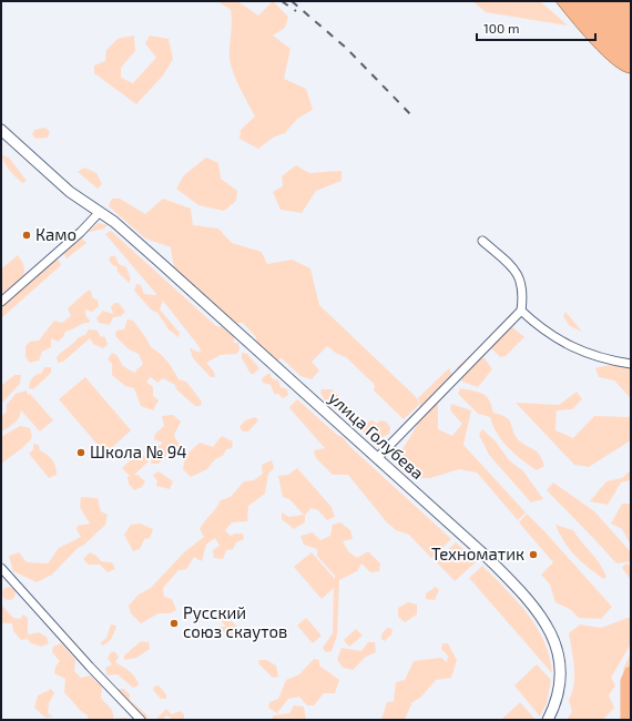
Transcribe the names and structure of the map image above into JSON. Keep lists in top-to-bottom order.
{
  "streets": {
    "street": ["улица Голубева"]
  },
  "places": [
    "Камо",
    "Школа № 94",
    "Техноматик",
    "Русский союз скаутов"
  ],
  "scale_bar": "100 m"
}
